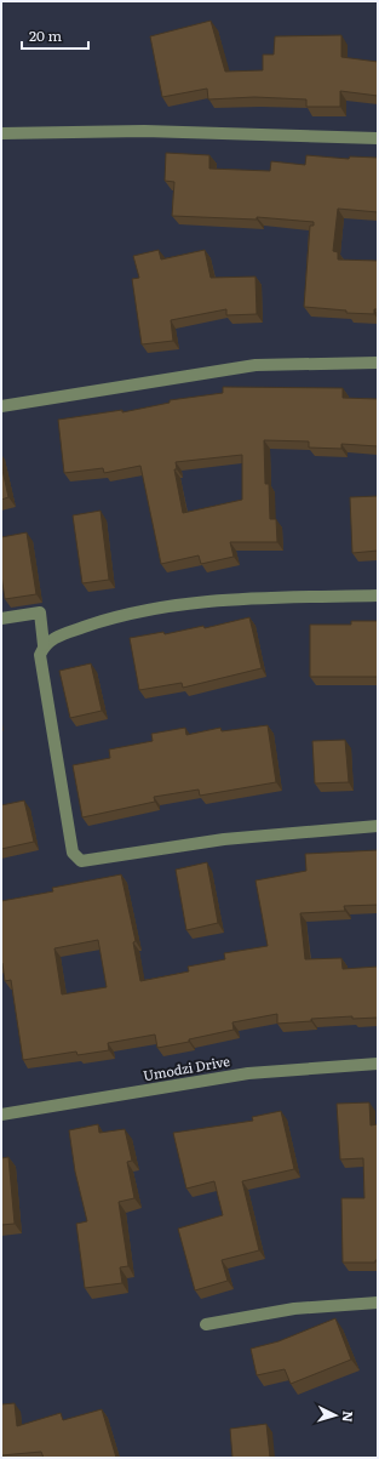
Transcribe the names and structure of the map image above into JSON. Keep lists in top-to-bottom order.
{
  "streets": {
    "street": ["Umodzi Drive"]
  },
  "scale_bar": "20 m",
  "north": "right"
}
